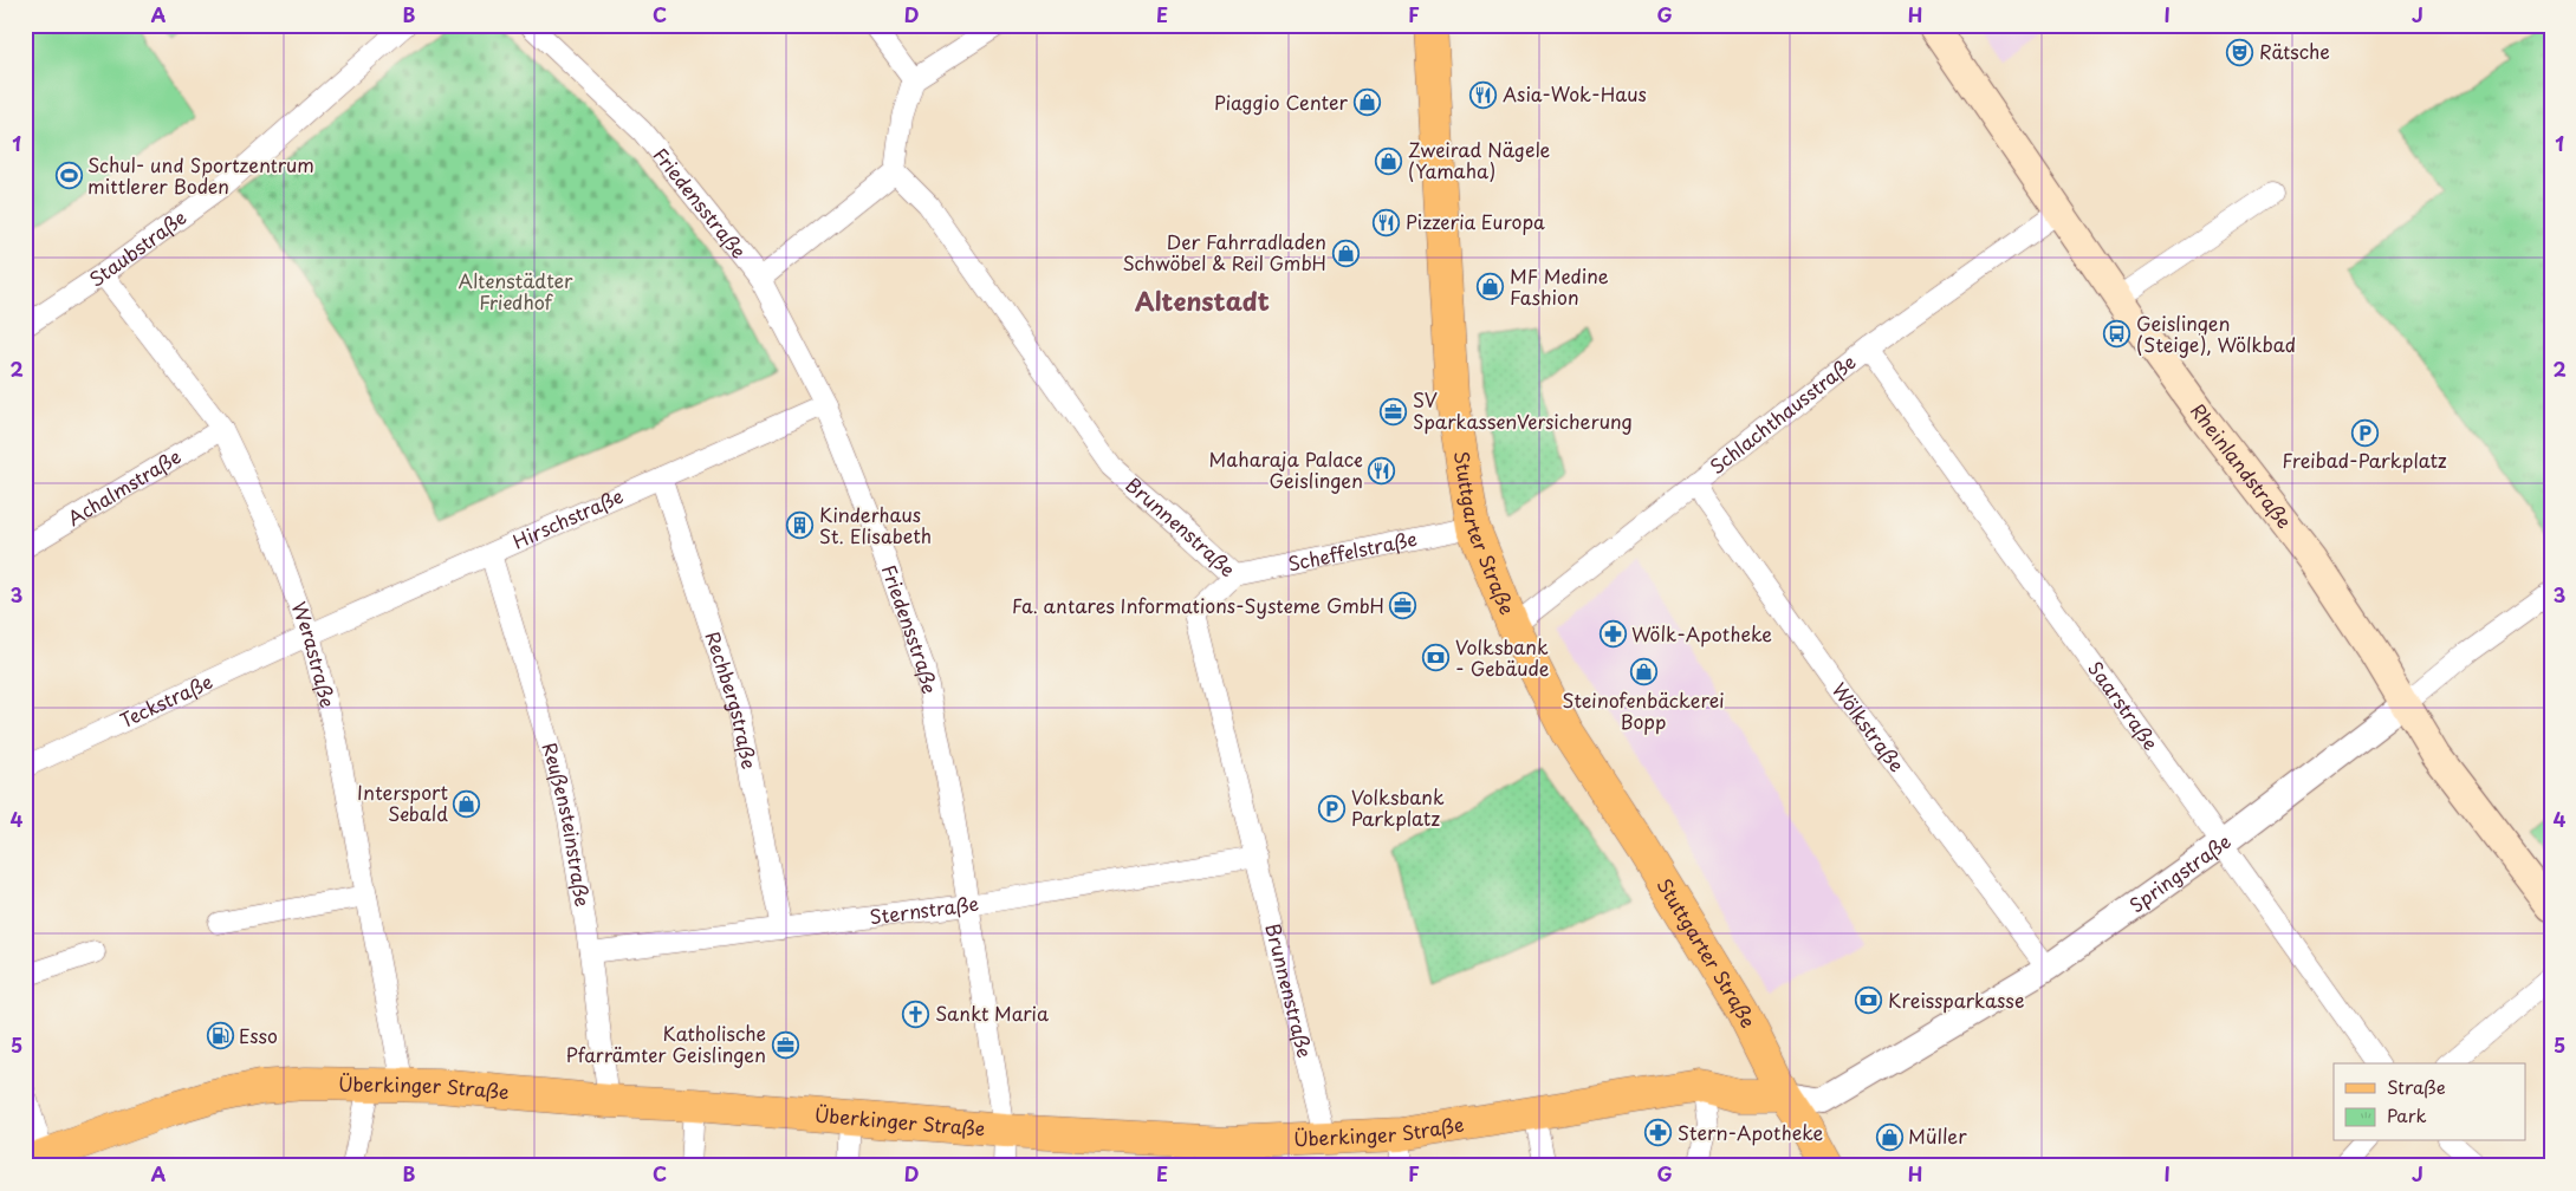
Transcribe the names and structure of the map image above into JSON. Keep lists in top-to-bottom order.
{
  "streets": {
    "main road": ["Rheinlandstraße", "Stuttgarter Straße", "Überkinger Straße"],
    "street": [
      "Friedensstraße",
      "Staubstraße",
      "Schlachthausstraße",
      "Achalmstraße",
      "Hirschstraße",
      "Brunnenstraße",
      "Scheffelstraße",
      "Werastraße",
      "Teckstraße",
      "Rechbergstraße",
      "Saarstraße",
      "Wölkstraße",
      "Reußensteinstraße",
      "Springstraße",
      "Sternstraße"
    ]
  },
  "crossings": [
    ["Friedensstraße", "Hirschstraße"],
    ["Friedensstraße", "Sternstraße"],
    ["Friedensstraße", "Überkinger Straße"],
    ["Staubstraße", "Werastraße"],
    ["Schlachthausstraße", "Rheinlandstraße"],
    ["Schlachthausstraße", "Stuttgarter Straße"],
    ["Schlachthausstraße", "Saarstraße"],
    ["Schlachthausstraße", "Wölkstraße"],
    ["Rheinlandstraße", "Springstraße"],
    ["Achalmstraße", "Werastraße"],
    ["Hirschstraße", "Werastraße"],
    ["Hirschstraße", "Teckstraße"],
    ["Hirschstraße", "Rechbergstraße"],
    ["Hirschstraße", "Reußensteinstraße"],
    ["Brunnenstraße", "Scheffelstraße"],
    ["Brunnenstraße", "Sternstraße"],
    ["Brunnenstraße", "Überkinger Straße"],
    ["Stuttgarter Straße", "Scheffelstraße"],
    ["Stuttgarter Straße", "Springstraße"],
    ["Stuttgarter Straße", "Überkinger Straße"],
    ["Werastraße", "Teckstraße"],
    ["Werastraße", "Überkinger Straße"],
    ["Rechbergstraße", "Sternstraße"],
    ["Saarstraße", "Springstraße"],
    ["Wölkstraße", "Springstraße"],
    ["Reußensteinstraße", "Sternstraße"],
    ["Reußensteinstraße", "Überkinger Straße"],
    ["Springstraße", "Überkinger Straße"]
  ],
  "districts": ["Altenstadt"],
  "parks": ["Altenstädter Friedhof"],
  "places": {
    "theatre": ["Rätsche"],
    "restaurant": ["Asia-Wok-Haus", "Pizzeria Europa", "Maharaja Palace Geislingen"],
    "shop": [
      "Piaggio Center",
      "Zweirad Nägele (Yamaha)",
      "Der Fahrradladen Schwöbel & Reil GmbH",
      "MF Medine Fashion",
      "Steinofenbäckerei Bopp",
      "Intersport Sebald",
      "Müller"
    ],
    "sports": ["Schul- und Sportzentrum mittlerer Boden"],
    "bus stop": ["Geislingen (Steige), Wölkbad"],
    "office": ["SV SparkassenVersicherung", "Fa. antares Informations-Systeme GmbH", "Katholische Pfarrämter Geislingen"],
    "parking": ["Freibad-Parkplatz", "Volksbank Parkplatz"],
    "building": ["Kinderhaus St. Elisabeth"],
    "pharmacy": ["Wölk-Apotheke", "Stern-Apotheke"],
    "bank": ["Volksbank - Gebäude", "Kreissparkasse"],
    "church": ["Sankt Maria"],
    "fuel station": ["Esso"]
  },
  "legend": ["Straße", "Park"],
  "grid": {
    "columns": [
      "A",
      "B",
      "C",
      "D",
      "E",
      "F",
      "G",
      "H",
      "I",
      "J"
    ],
    "rows": [
      "1",
      "2",
      "3",
      "4",
      "5"
    ]
  }
}
